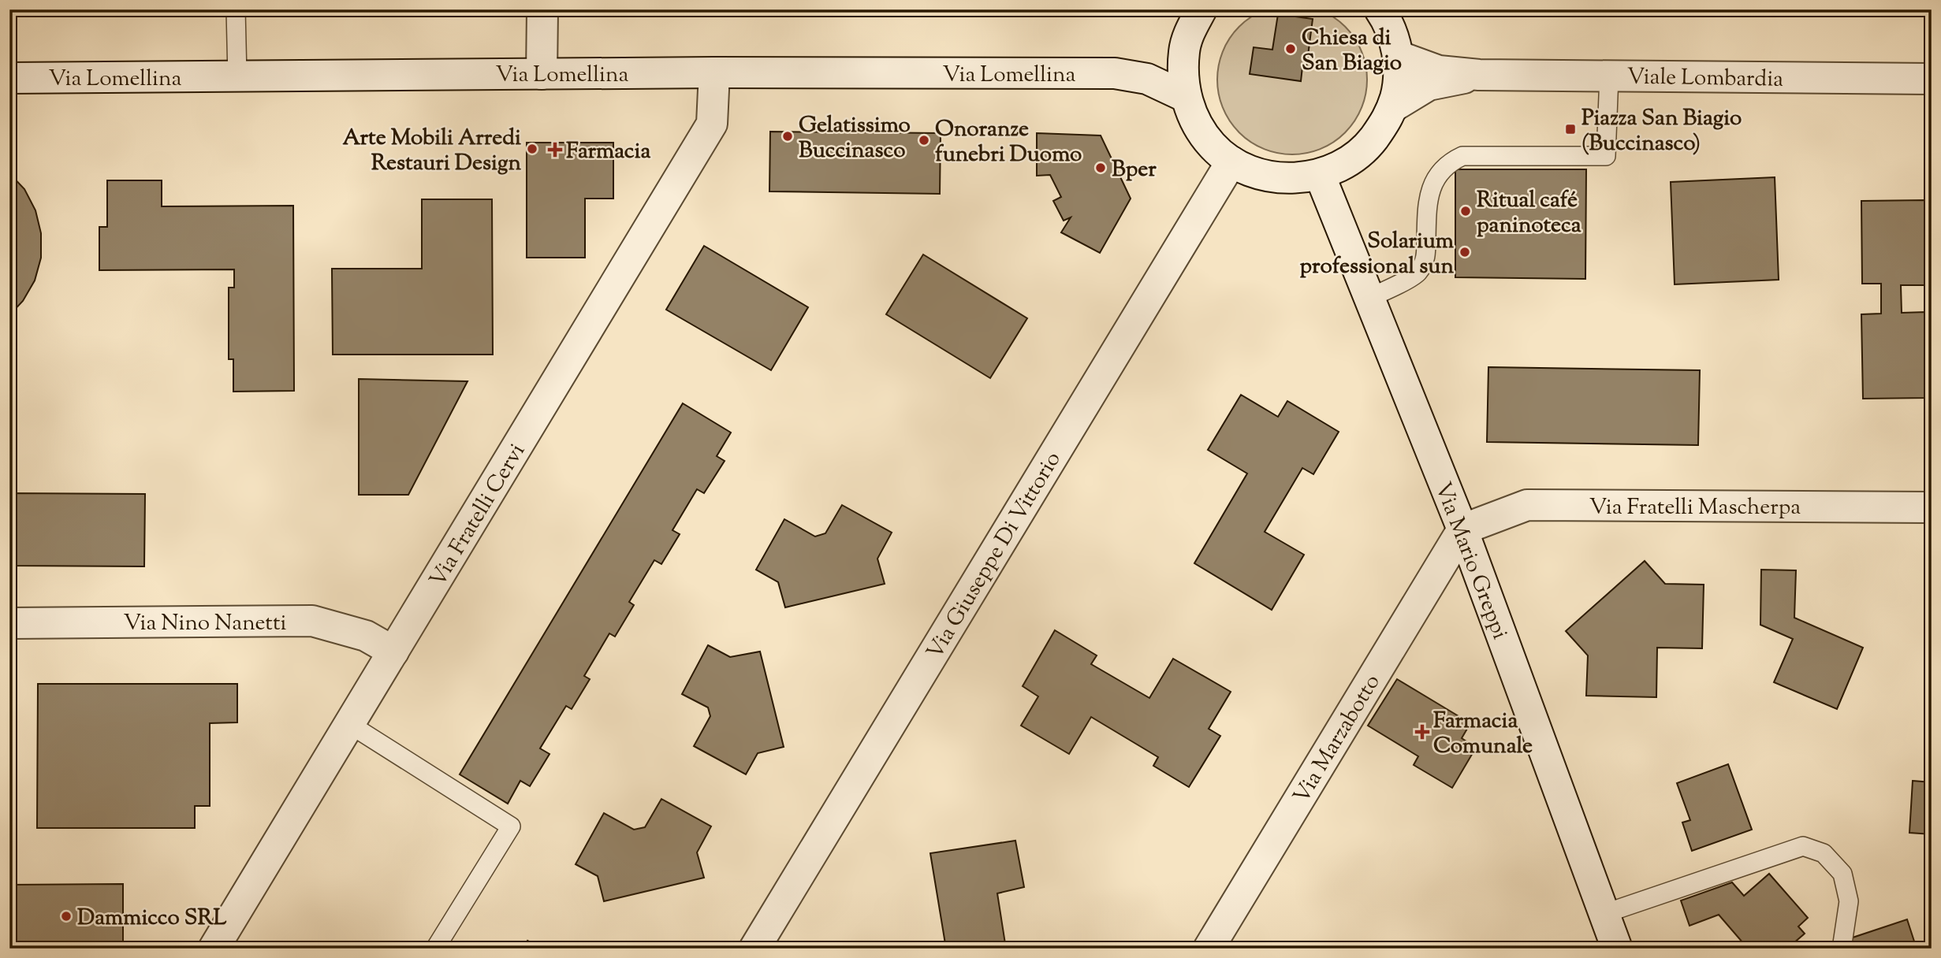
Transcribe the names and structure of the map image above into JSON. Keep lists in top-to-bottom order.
{
  "streets": {
    "street": [
      "Via Lomellina",
      "Viale Lombardia",
      "Via Fratelli Mascherpa",
      "Via Fratelli Cervi",
      "Via Giuseppe Di Vittorio",
      "Via Mario Greppi",
      "Via Nino Nanetti",
      "Via Marzabotto"
    ]
  },
  "crossings": [
    ["Via Lomellina", "Via Fratelli Cervi"],
    ["Via Fratelli Mascherpa", "Via Mario Greppi"],
    ["Via Fratelli Mascherpa", "Via Marzabotto"],
    ["Via Fratelli Cervi", "Via Nino Nanetti"],
    ["Via Mario Greppi", "Via Marzabotto"]
  ],
  "places": {
    "other": [
      "Chiesa di San Biagio",
      "Gelatissimo Buccinasco",
      "Onoranze funebri Duomo",
      "Arte Mobili Arredi Restauri Design",
      "Bper",
      "Ritual café paninoteca",
      "Solarium professional sun",
      "Dammicco SRL"
    ],
    "transit": ["Piazza San Biagio (Buccinasco)"],
    "health": ["Farmacia", "Farmacia Comunale"]
  }
}
